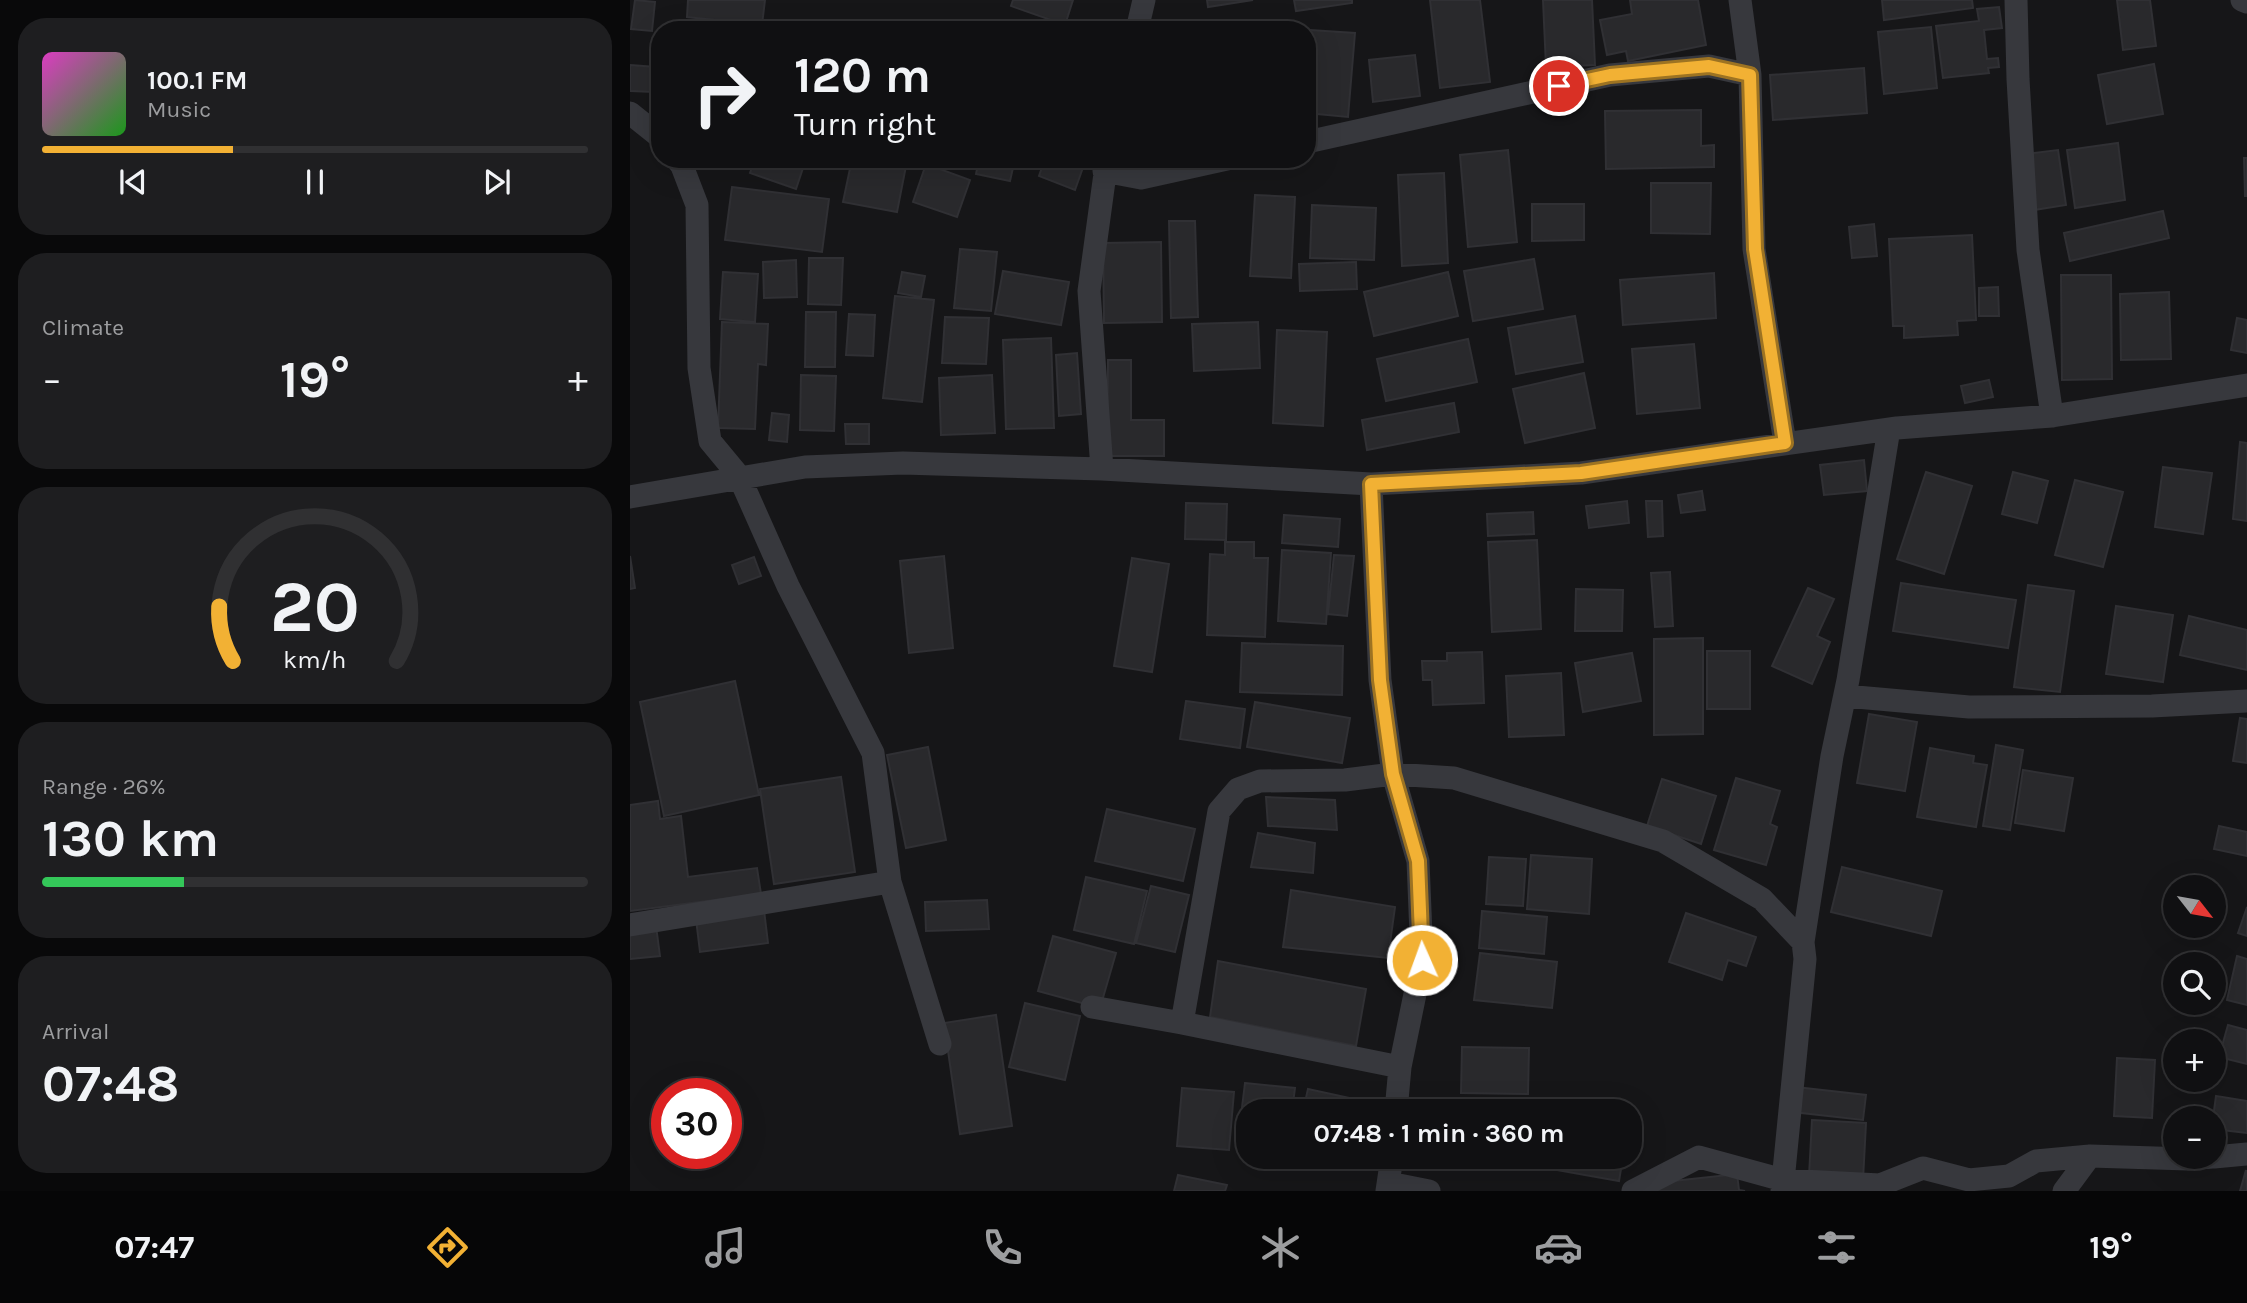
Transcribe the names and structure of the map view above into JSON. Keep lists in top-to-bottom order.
{
  "north": "bottom right",
  "page": {
    "turn": ["120 m", "Turn right"],
    "song": ["100.1 FM", "Music"],
    "tile": [
      "Climate",
      ["Range · 26%", "130 km"],
      ["Arrival", "07:48"]
    ],
    "heat": ["−", "19°", "+"],
    "map_buttons": ["+", "−"],
    "limit": "30",
    "trip": "07:48 · 1 min · 360 m",
    "tabs": ["07:47", "19°"],
    "gauge": ["20", "km/h"]
  }
}
